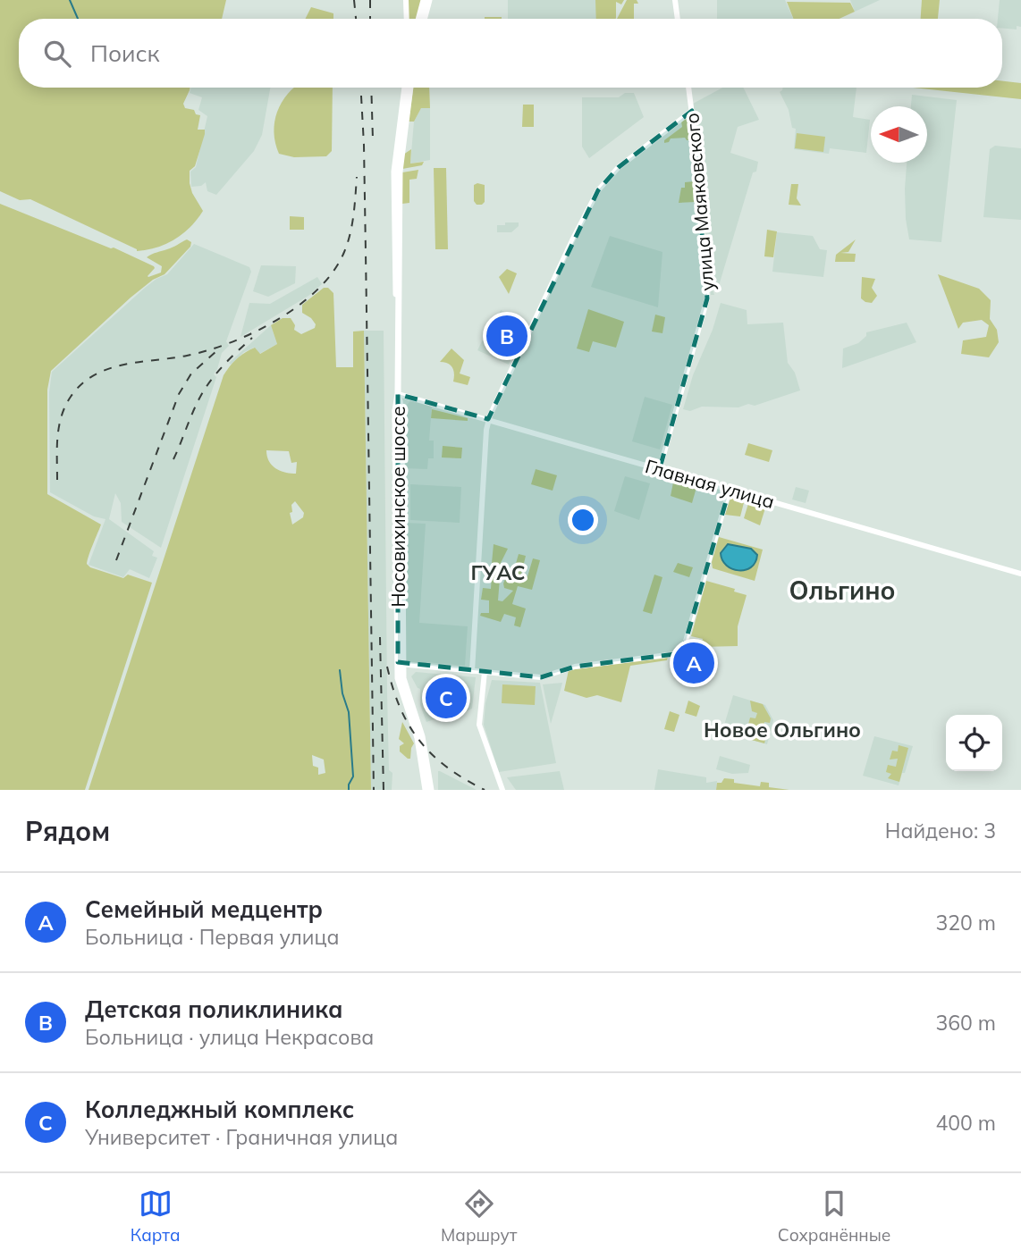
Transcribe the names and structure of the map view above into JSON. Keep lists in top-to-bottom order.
{
  "streets": {
    "main road": ["Носовихинское шоссе"],
    "street": ["улица Маяковского", "Главная улица"]
  },
  "crossings": [
    ["улица Маяковского", "Главная улица"],
    ["Главная улица", "Носовихинское шоссе"]
  ],
  "districts": ["ГУАС", "Ольгино", "Новое Ольгино"],
  "north": "left",
  "page": {
    "search": "Поиск",
    "pins": ["B", "A", "C"],
    "heading": ["Рядом", "Найдено: 3"],
    "list": [
      {
        "mark": "A",
        "name": "Семейный медцентр",
        "note": "Больница · Первая улица",
        "value": "320 m"
      },
      {
        "mark": "B",
        "name": "Детская поликлиника",
        "note": "Больница · улица Некрасова",
        "value": "360 m"
      },
      {
        "mark": "C",
        "name": "Колледжный комплекс",
        "note": "Университет · Граничная улица",
        "value": "400 m"
      }
    ],
    "nav": ["Карта", "Маршрут", "Сохранённые"]
  }
}
